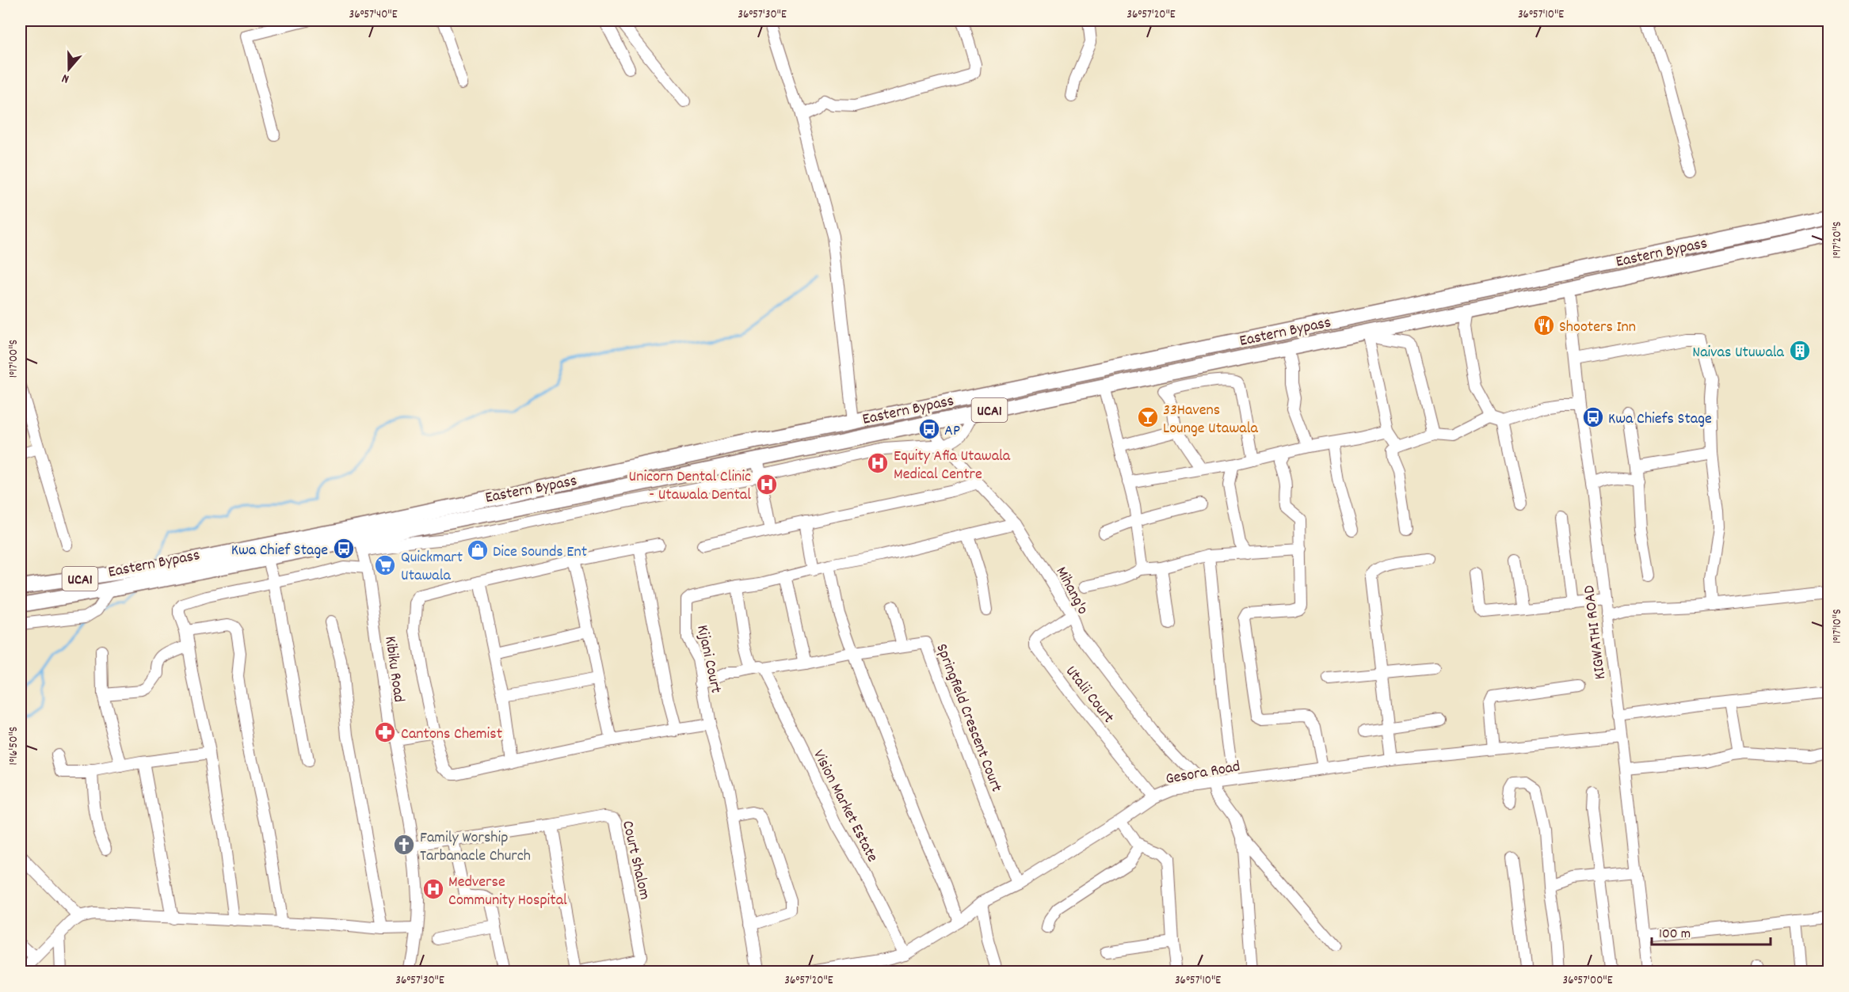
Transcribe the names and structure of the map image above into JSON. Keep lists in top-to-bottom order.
{
  "streets": {
    "main road": ["Eastern Bypass", "UCA1"],
    "street": [
      "Mihang'o",
      "KIGWATHI ROAD",
      "Kijani Court",
      "Kibiku Road",
      "Utalii Court",
      "Springfield Crescent Court",
      "Gesora Road",
      "Vision Market Estate",
      "Court Shalom"
    ]
  },
  "crossings": [
    ["Eastern Bypass", "Mihang'o"],
    ["Eastern Bypass", "KIGWATHI ROAD"],
    ["Eastern Bypass", "Kibiku Road"],
    ["Mihang'o", "Kijani Court"],
    ["Mihang'o", "Utalii Court"],
    ["Mihang'o", "Gesora Road"],
    ["KIGWATHI ROAD", "Gesora Road"],
    ["Kijani Court", "Springfield Crescent Court"],
    ["Kijani Court", "Vision Market Estate"],
    ["Kibiku Road", "Court Shalom"],
    ["Utalii Court", "Gesora Road"],
    ["Springfield Crescent Court", "Gesora Road"],
    ["Springfield Crescent Court", "Vision Market Estate"],
    ["Gesora Road", "Vision Market Estate"]
  ],
  "places": {
    "restaurant": ["Shooters Inn"],
    "building": ["Naivas Utuwala"],
    "bar": ["33Havens Lounge Utawala"],
    "bus stop": ["Kwa Chiefs Stage", "AP", "Kwa Chief Stage"],
    "hospital": ["Equity Afia Utawala Medical Centre", "Unicorn Dental Clinic - Utawala Dental", "Medverse Community Hospital"],
    "shop": ["Dice Sounds Ent"],
    "supermarket": ["Quickmart Utawala"],
    "pharmacy": ["Cantons Chemist"],
    "church": ["Family Worship Tarbanacle Church"]
  },
  "scale_bar": "100 m",
  "north": "bottom",
  "coordinates": [
    "36°57'40\"E",
    "36°57'30\"E",
    "36°57'20\"E",
    "36°57'10\"E",
    "1°17'20\"S",
    "1°17'00\"S",
    "1°17'10\"S",
    "1°16'50\"S",
    "36°57'00\"E"
  ]
}
